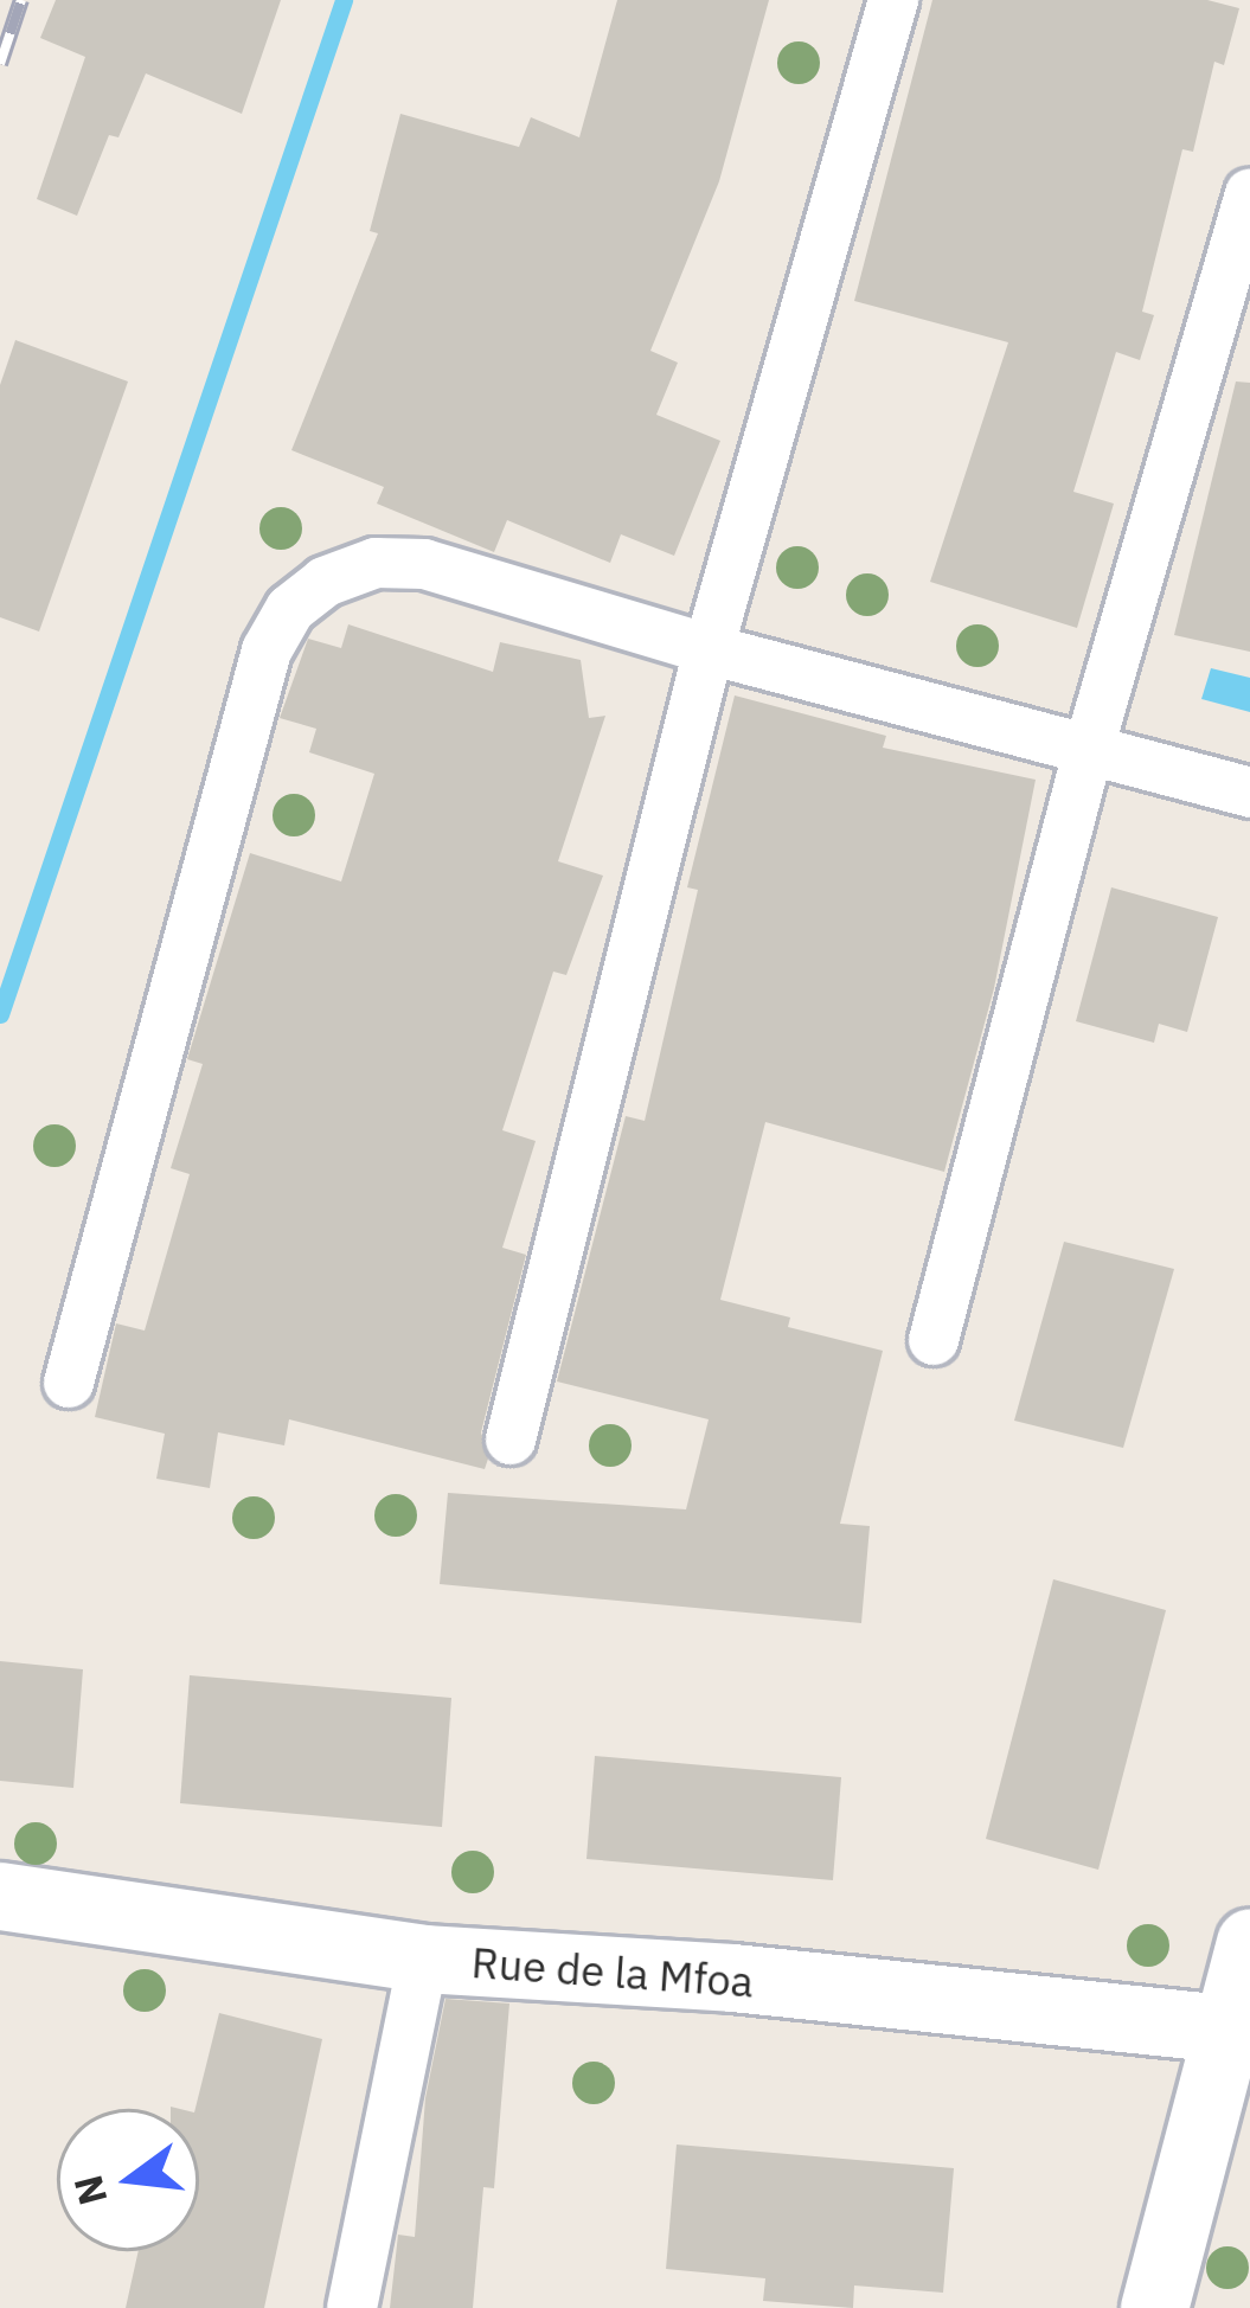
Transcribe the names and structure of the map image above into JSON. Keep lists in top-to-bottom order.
{
  "streets": {
    "street": ["Rue de la Mfoa"]
  },
  "north": "left"
}
